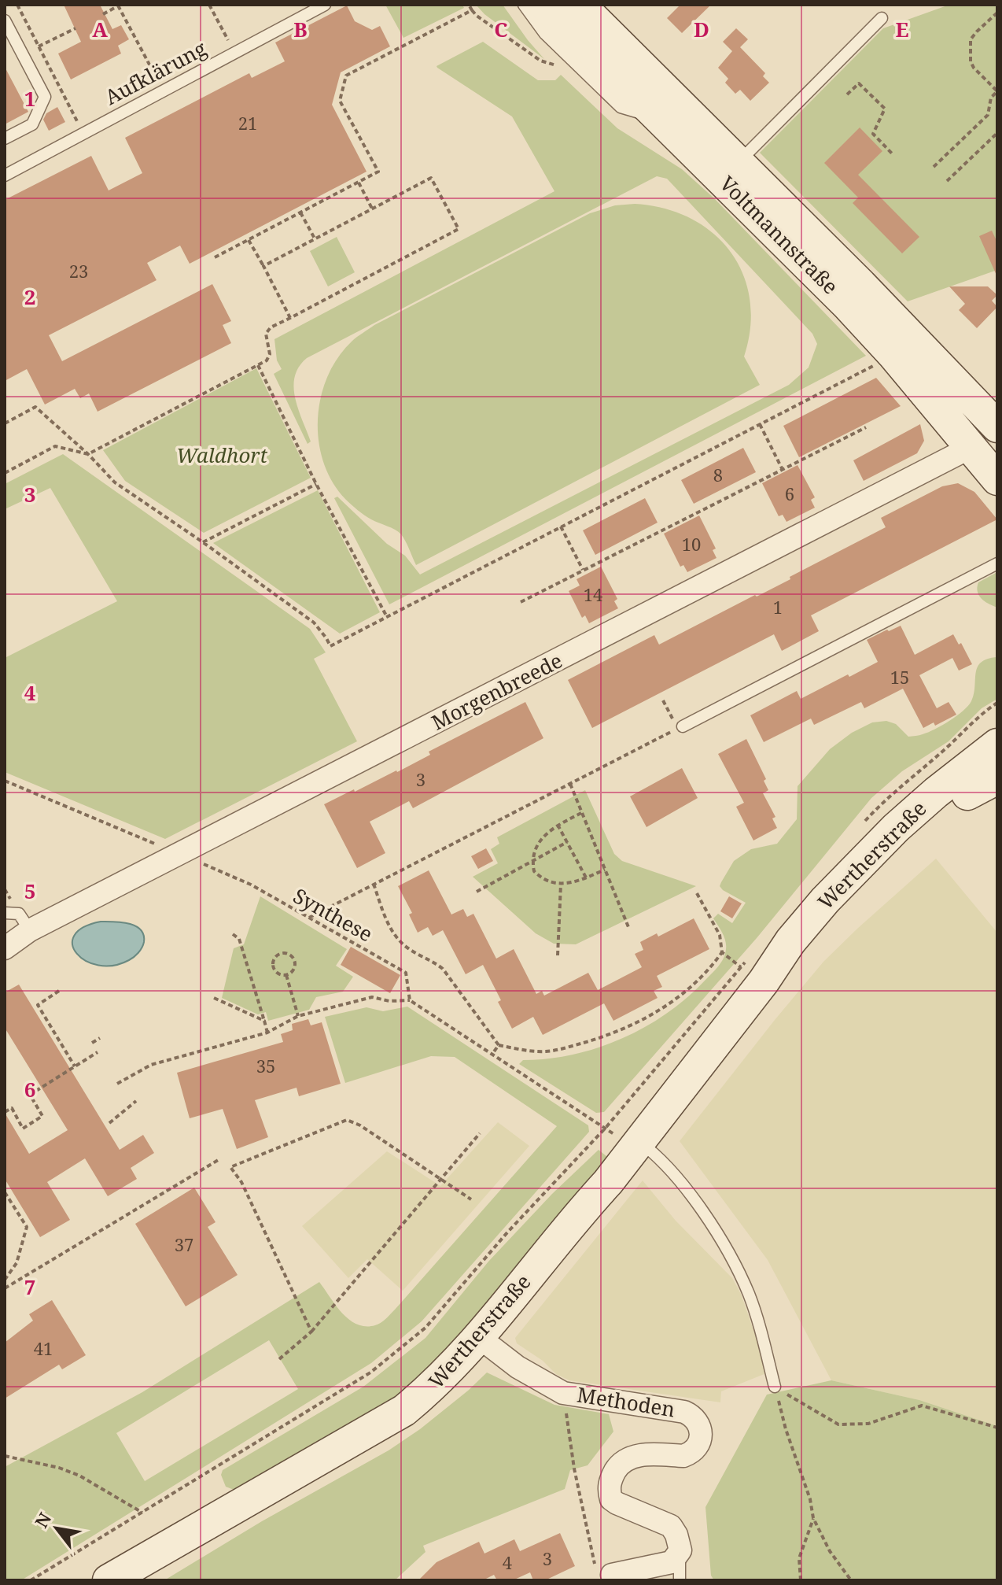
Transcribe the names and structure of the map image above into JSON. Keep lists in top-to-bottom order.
{
  "streets": {
    "main road": ["Voltmannstraße", "Wertherstraße"],
    "street": ["Morgenbreede", "Methoden"],
    "lane": ["Aufklärung"],
    "path": ["Synthese"]
  },
  "crossings": [
    ["Voltmannstraße", "Morgenbreede"],
    ["Morgenbreede", "Synthese"],
    ["Wertherstraße", "Methoden"]
  ],
  "parks": ["Waldhort"],
  "house_numbers": [
    "21",
    "23",
    "8",
    "6",
    "10",
    "14",
    "1",
    "15",
    "3",
    "35",
    "37",
    "41",
    "3",
    "4"
  ],
  "north": "top left",
  "grid": {
    "columns": [
      "A",
      "B",
      "C",
      "D",
      "E"
    ],
    "rows": [
      "1",
      "2",
      "3",
      "4",
      "5",
      "6",
      "7"
    ]
  }
}
